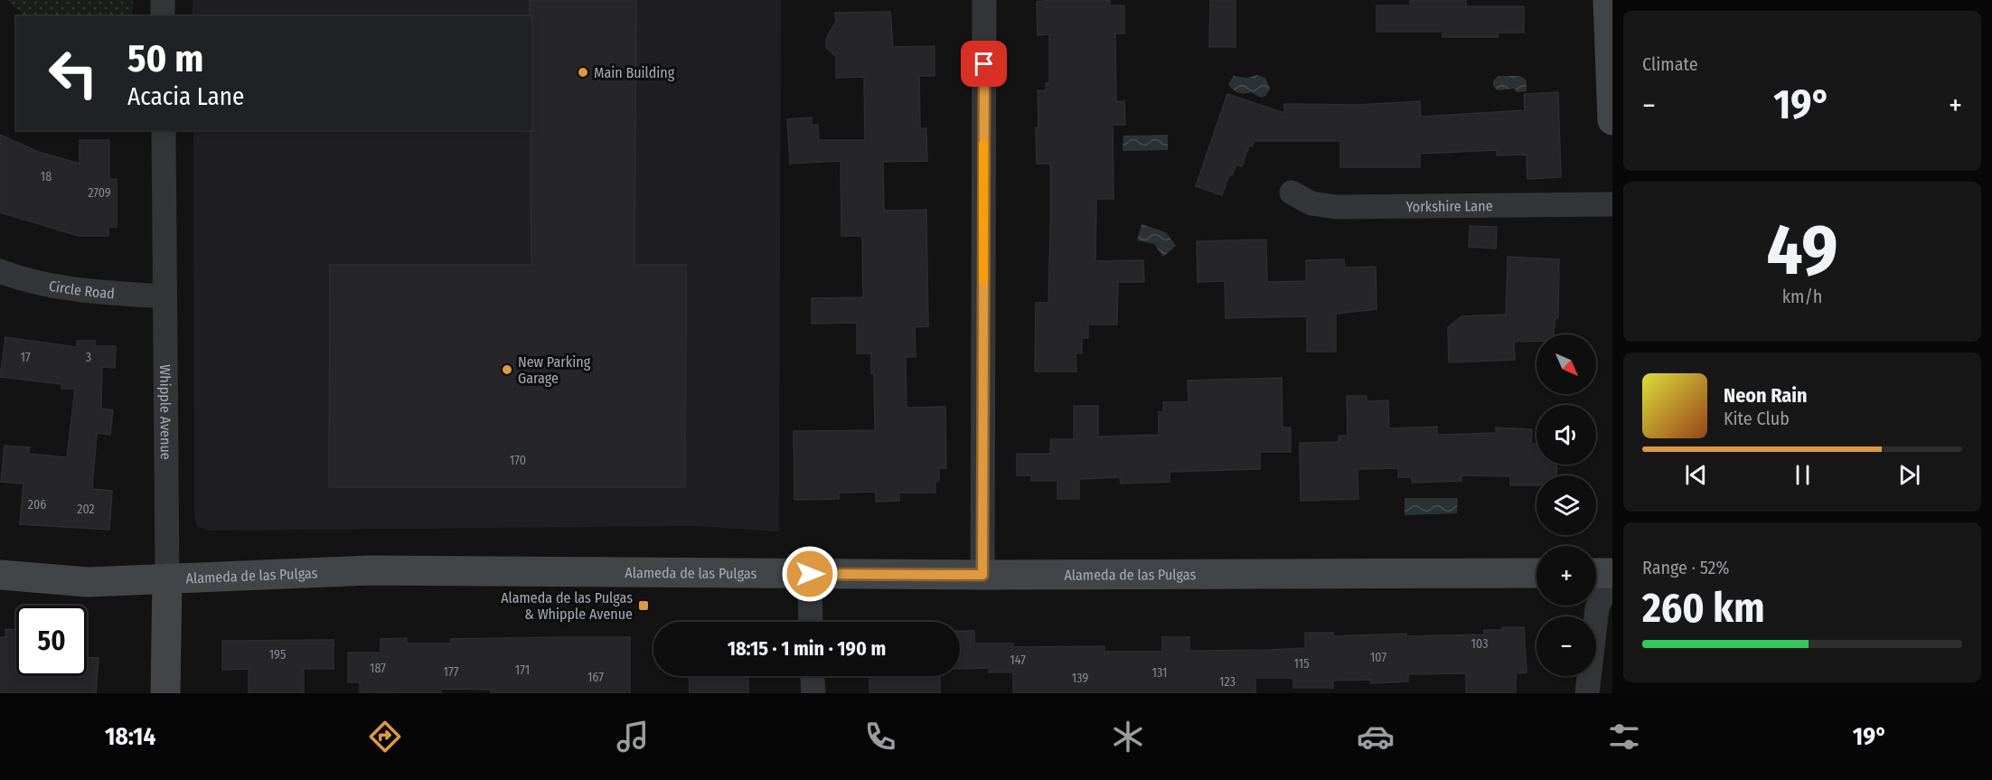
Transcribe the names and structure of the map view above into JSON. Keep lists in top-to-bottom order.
{
  "streets": {
    "main road": ["Whipple Avenue", "Alameda de las Pulgas"],
    "street": ["Yorkshire Lane", "Circle Road"]
  },
  "crossings": [
    ["Circle Road", "Whipple Avenue"],
    ["Whipple Avenue", "Alameda de las Pulgas"]
  ],
  "places": {
    "other": ["Main Building", "New Parking Garage"],
    "transit": ["Alameda de las Pulgas & Whipple Avenue"]
  },
  "house_numbers": [
    "18",
    "2709",
    "17",
    "3",
    "170",
    "206",
    "202",
    "103",
    "195",
    "107",
    "147",
    "115",
    "187",
    "171",
    "177",
    "131",
    "167",
    "139",
    "123"
  ],
  "north": "bottom right",
  "page": {
    "tile": [
      "Climate",
      ["49", "km/h"],
      ["Range · 52%", "260 km"]
    ],
    "turn": ["50 m", "Acacia Lane"],
    "heat": ["−", "19°", "+"],
    "map_buttons": ["+", "−"],
    "song": ["Neon Rain", "Kite Club"],
    "limit": "50",
    "trip": "18:15 · 1 min · 190 m",
    "tabs": ["18:14", "19°"]
  }
}
